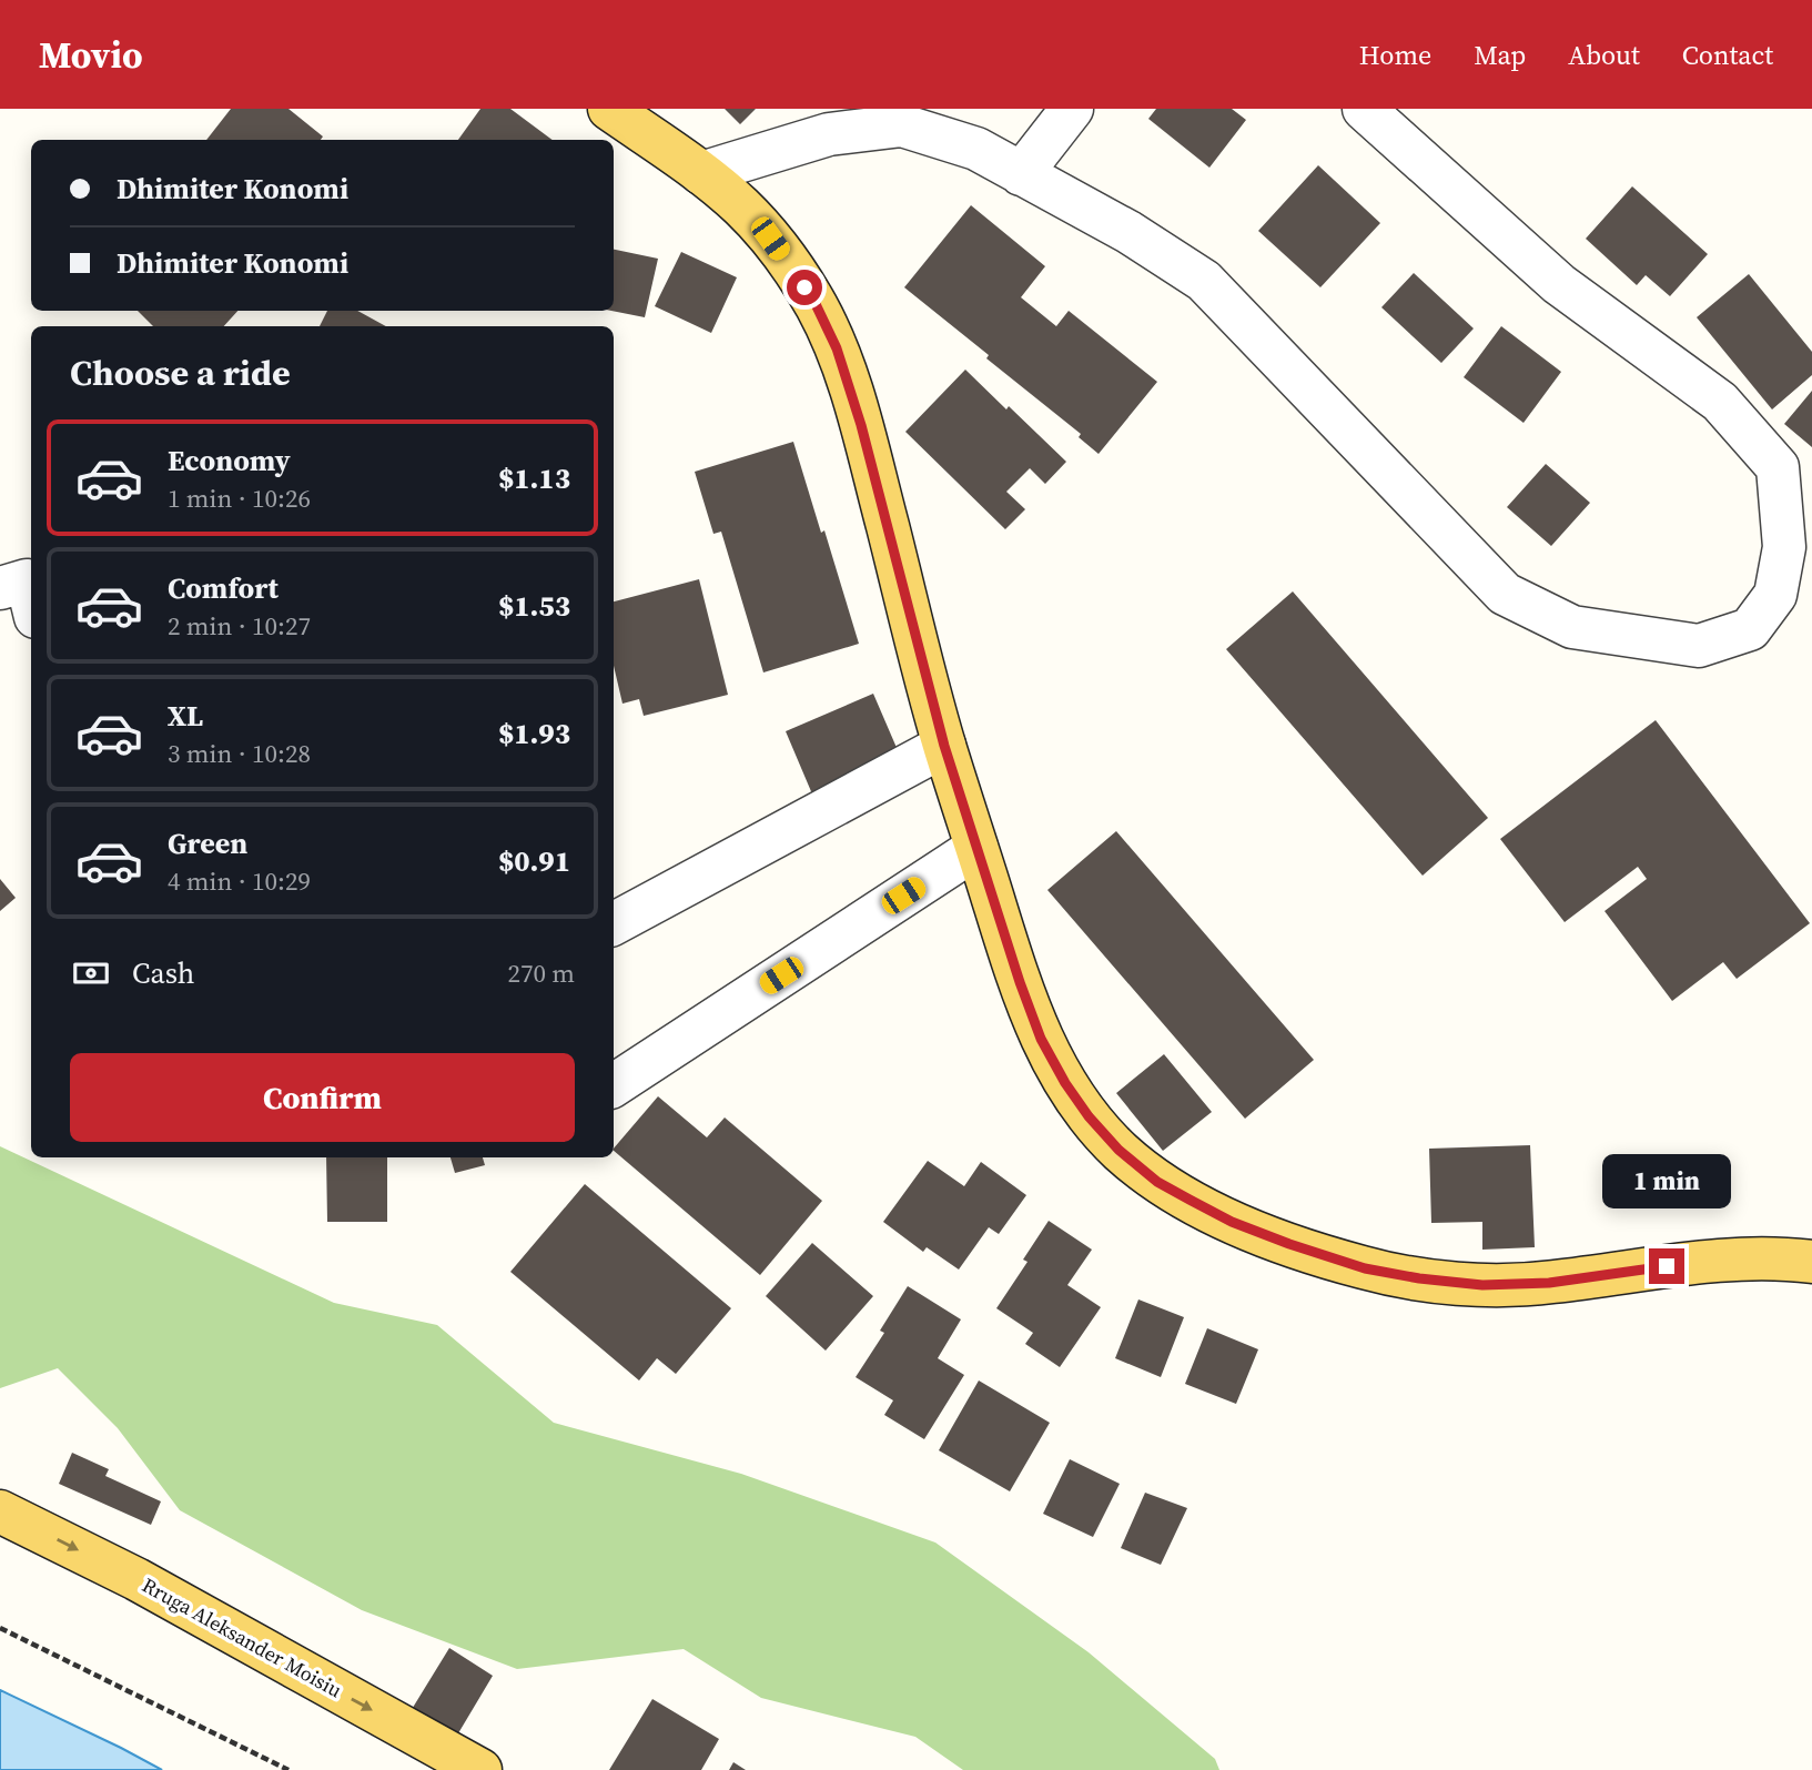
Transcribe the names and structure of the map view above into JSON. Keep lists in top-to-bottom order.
{
  "streets": {
    "main road": ["Rruga Aleksander Moisiu"]
  },
  "one_way": ["Rruga Aleksander Moisiu"],
  "page": {
    "header": "Movio",
    "nav": [
      "Home",
      "Map",
      "About",
      "Contact"
    ],
    "banner": ["Dhimiter Konomi", "Dhimiter Konomi"],
    "heading": "Choose a ride",
    "list": [
      {
        "name": "Economy",
        "note": "1 min · 10:26",
        "value": "$1.13"
      },
      {
        "name": "Comfort",
        "note": "2 min · 10:27",
        "value": "$1.53"
      },
      {
        "name": "XL",
        "note": "3 min · 10:28",
        "value": "$1.93"
      },
      {
        "name": "Green",
        "note": "4 min · 10:29",
        "value": "$0.91"
      }
    ],
    "pay": ["Cash", "270 m"],
    "buttons": "Confirm",
    "bubble": "1 min"
  }
}
